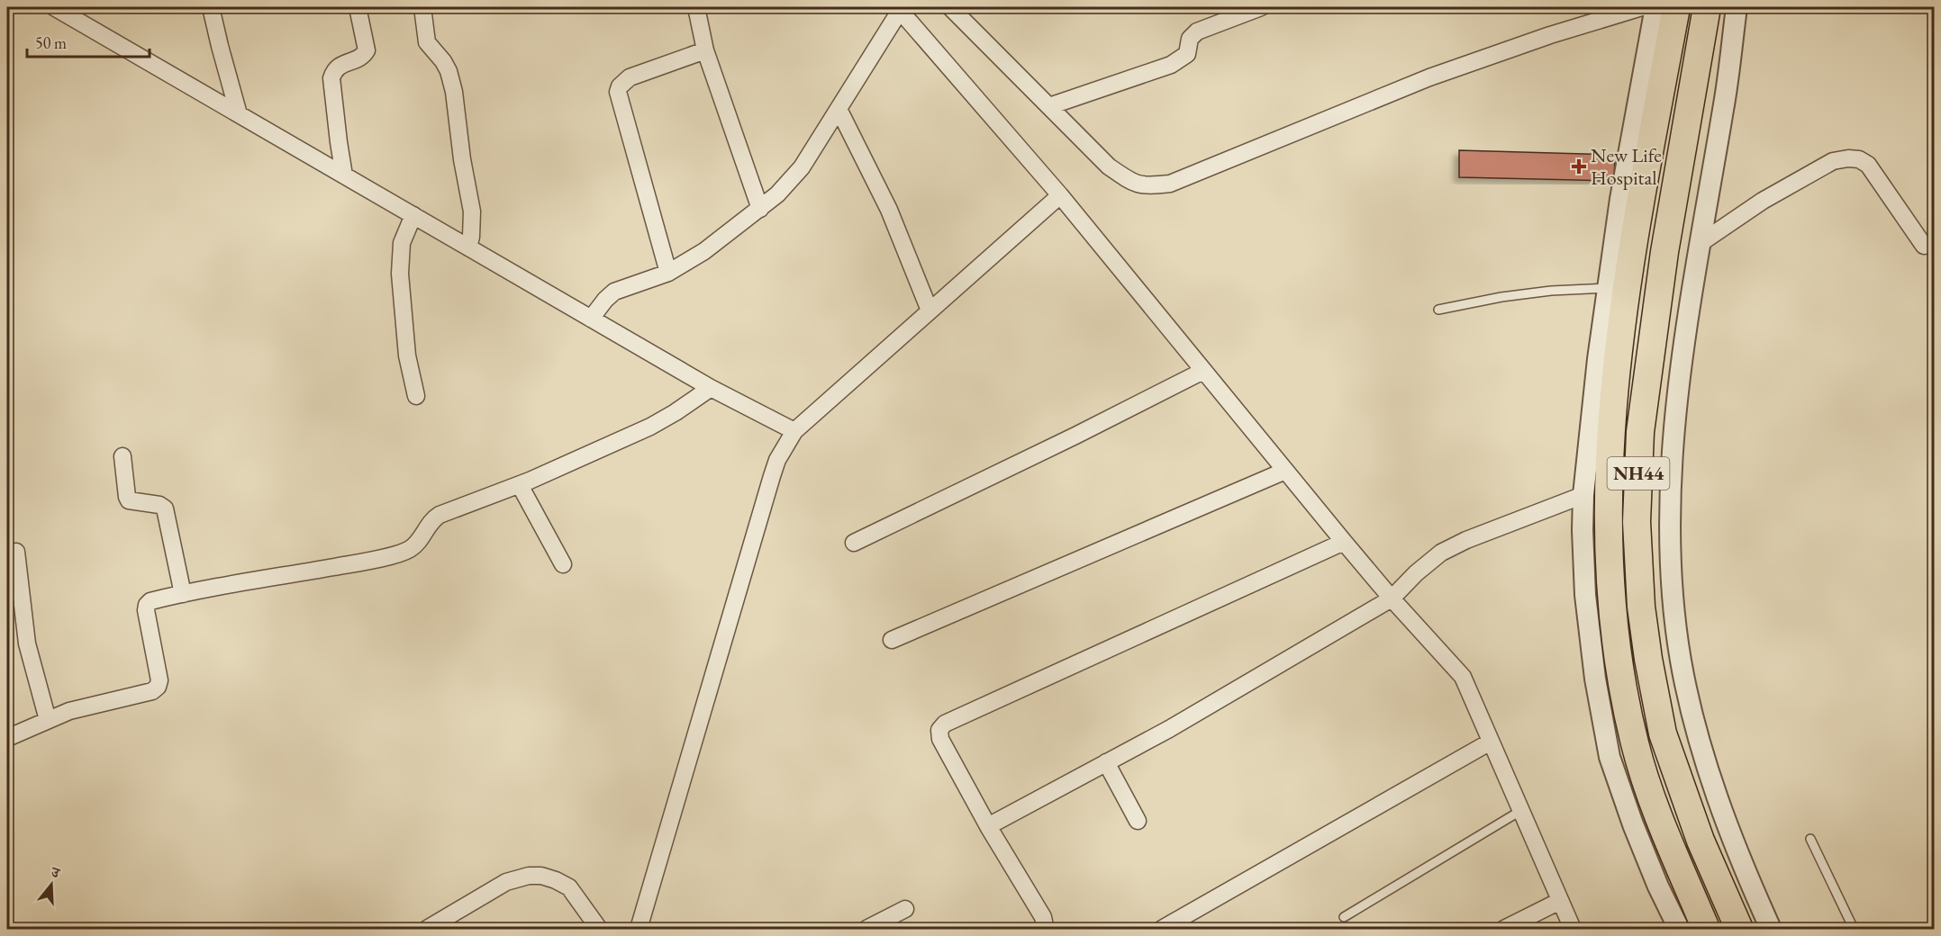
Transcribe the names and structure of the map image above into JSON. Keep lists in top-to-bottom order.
{
  "streets": {
    "highway": ["NH44"]
  },
  "places": {
    "health": ["New Life Hospital"]
  },
  "scale_bar": "50 m",
  "north": "top"
}
